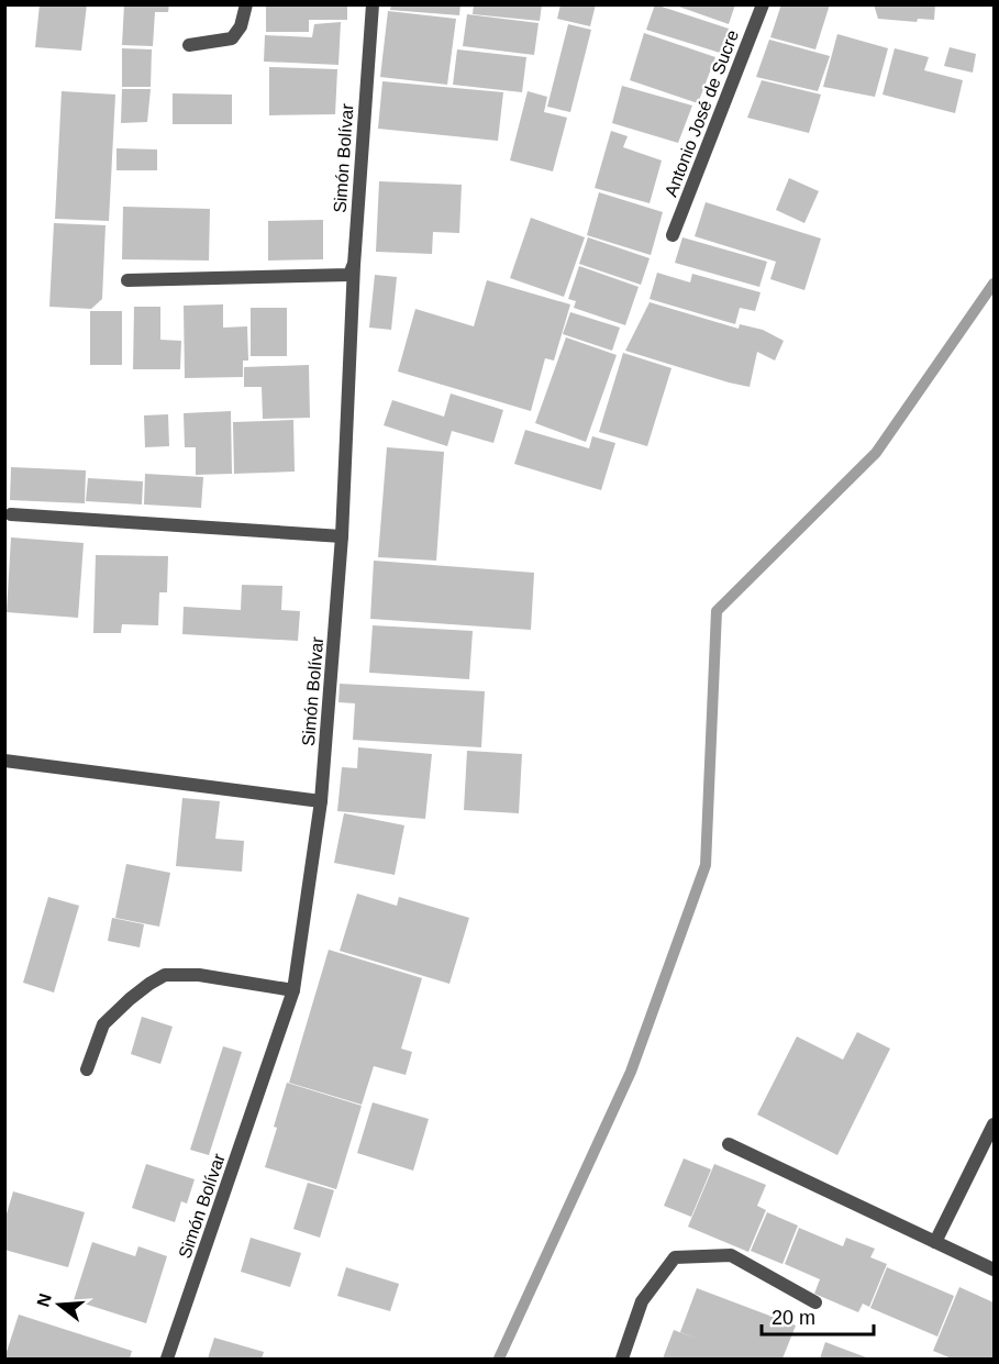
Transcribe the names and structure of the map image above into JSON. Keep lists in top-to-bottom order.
{
  "streets": {
    "street": ["Antonio José de Sucre", "Simón Bolívar"]
  },
  "scale_bar": "20 m",
  "north": "left"
}
